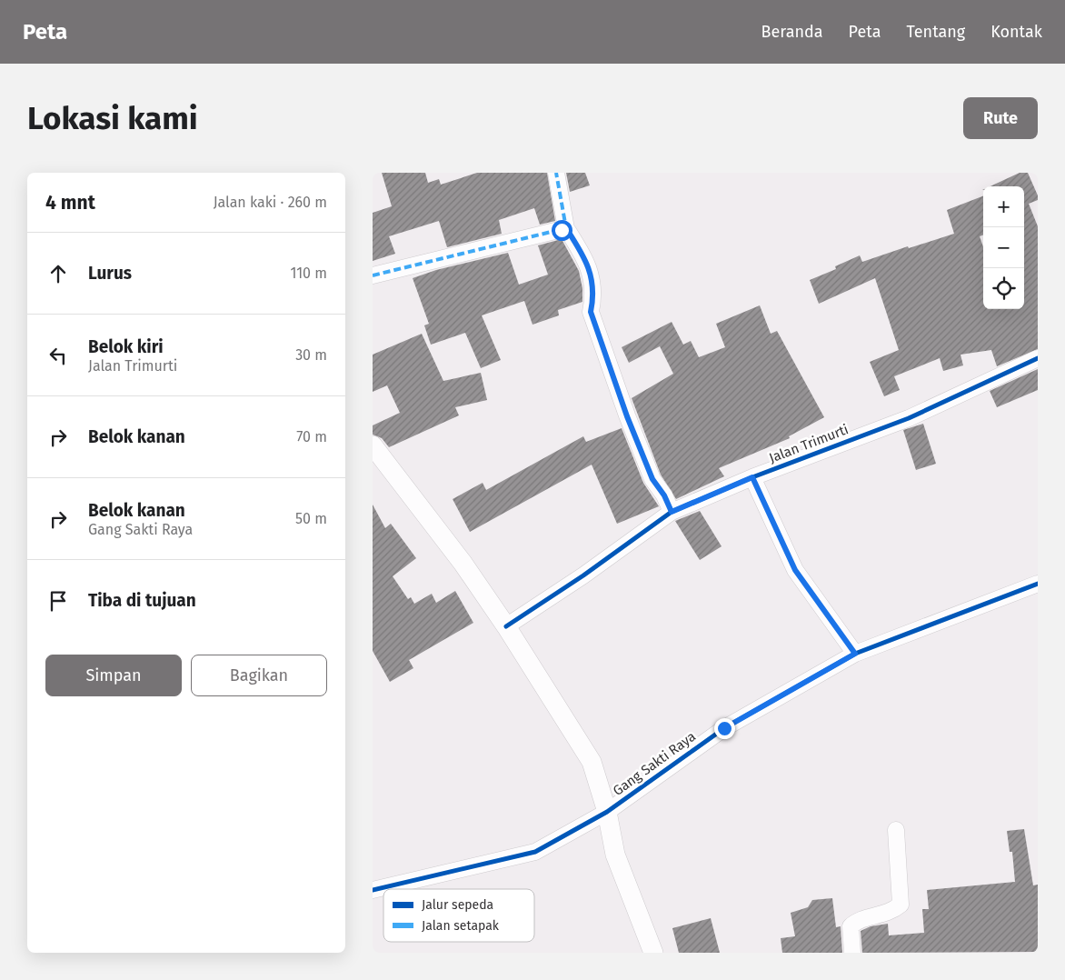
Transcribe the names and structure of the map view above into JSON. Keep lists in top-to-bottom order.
{
  "streets": {
    "street": ["Jalan Trimurti", "Gang Sakti Raya"]
  },
  "legend": ["Jalur sepeda", "Jalan setapak"],
  "page": {
    "header": "Peta",
    "nav": [
      "Beranda",
      "Peta",
      "Tentang",
      "Kontak"
    ],
    "buttons": [
      "Rute",
      ["Simpan", "Bagikan"]
    ],
    "title": "Lokasi kami",
    "heading": ["4 mnt", "Jalan kaki · 260 m"],
    "map_buttons": ["+", "−"],
    "list": [
      ["Lurus", "110 m"],
      ["Belok kiri", "Jalan Trimurti", "30 m"],
      ["Belok kanan", "70 m"],
      ["Belok kanan", "Gang Sakti Raya", "50 m"],
      "Tiba di tujuan"
    ]
  }
}
